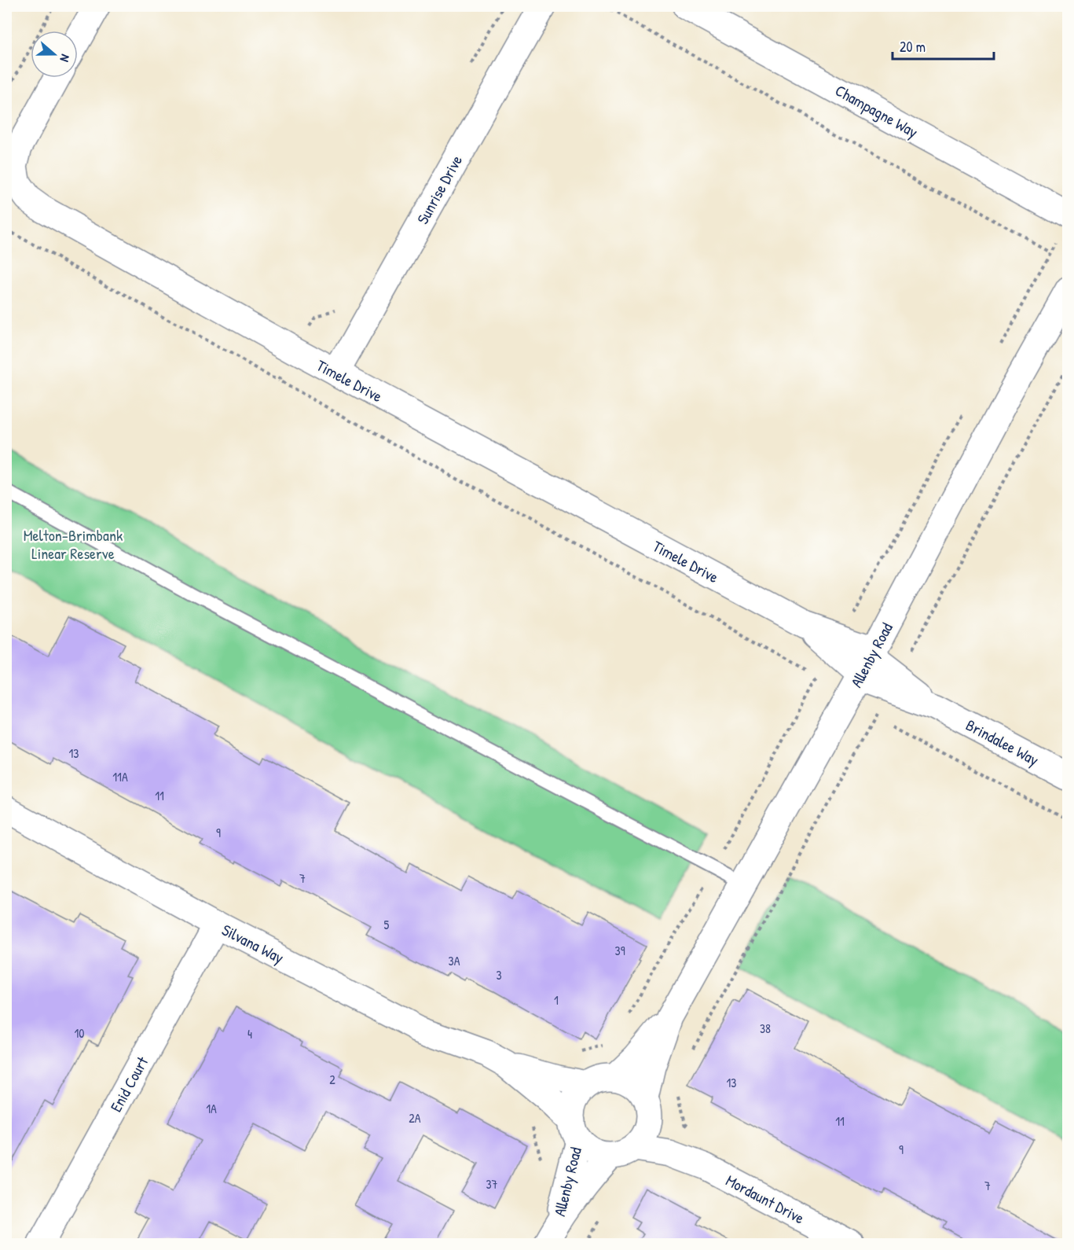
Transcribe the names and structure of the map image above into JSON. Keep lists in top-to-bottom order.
{
  "streets": {
    "street": [
      "Champagne Way",
      "Sunrise Drive",
      "Timele Drive",
      "Allenby Road",
      "Brindalee Way",
      "Silvana Way",
      "Enid Court",
      "Mordaunt Drive"
    ]
  },
  "crossings": [
    ["Sunrise Drive", "Timele Drive"],
    ["Timele Drive", "Allenby Road"],
    ["Timele Drive", "Brindalee Way"],
    ["Allenby Road", "Brindalee Way"],
    ["Allenby Road", "Silvana Way"],
    ["Allenby Road", "Mordaunt Drive"],
    ["Silvana Way", "Enid Court"],
    ["Silvana Way", "Mordaunt Drive"]
  ],
  "parks": ["Melton-Brimbank Linear Reserve"],
  "house_numbers": [
    "13",
    "11A",
    "11",
    "9",
    "7",
    "5",
    "39",
    "3A",
    "3",
    "1",
    "38",
    "10",
    "4",
    "2",
    "13",
    "1A",
    "2A",
    "11",
    "9",
    "37",
    "7"
  ],
  "scale_bar": "20 m",
  "north": "right"
}
